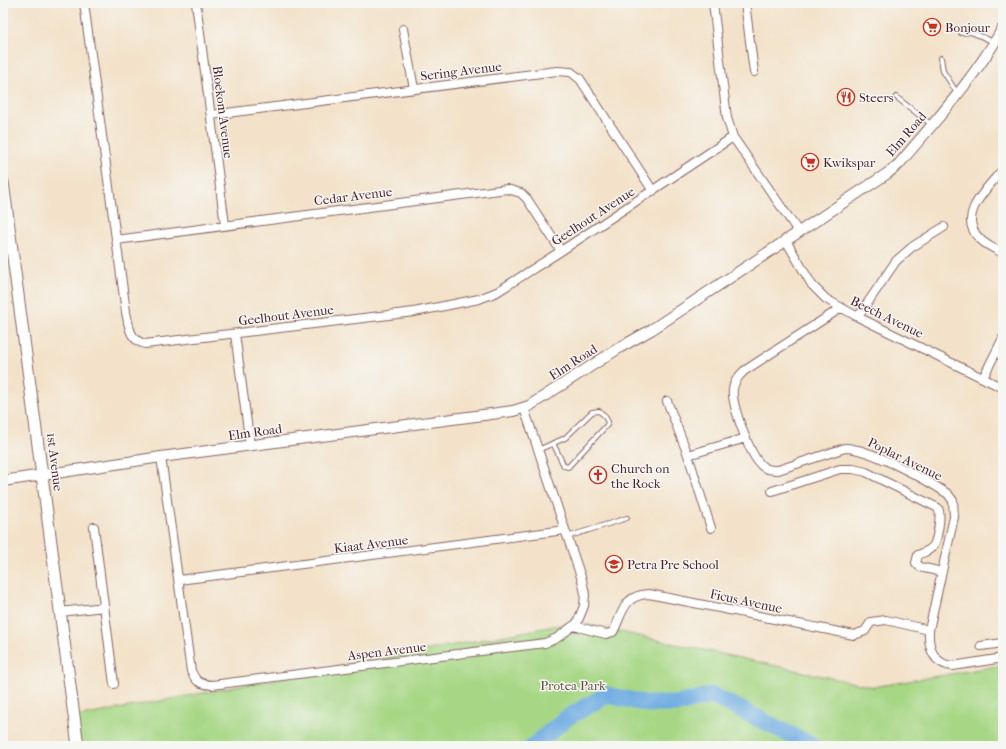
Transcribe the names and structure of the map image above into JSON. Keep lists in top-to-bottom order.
{
  "streets": {
    "main road": ["1st Avenue"],
    "street": [
      "Sering Avenue",
      "Bloekom Avenue",
      "Elm Road",
      "Cedar Avenue",
      "Geelhout Avenue",
      "Beech Avenue",
      "Poplar Avenue",
      "Kiaat Avenue",
      "Ficus Avenue",
      "Aspen Avenue"
    ]
  },
  "crossings": [
    ["Sering Avenue", "Bloekom Avenue"],
    ["Sering Avenue", "Geelhout Avenue"],
    ["Bloekom Avenue", "Cedar Avenue"],
    ["Elm Road", "Beech Avenue"],
    ["Elm Road", "1st Avenue"],
    ["Elm Road", "Aspen Avenue"],
    ["Cedar Avenue", "Geelhout Avenue"],
    ["Beech Avenue", "Poplar Avenue"],
    ["Poplar Avenue", "Ficus Avenue"],
    ["Kiaat Avenue", "Aspen Avenue"],
    ["Ficus Avenue", "Aspen Avenue"]
  ],
  "parks": ["Protea Park"],
  "places": {
    "supermarket": ["Bonjour", "Kwikspar"],
    "restaurant": ["Steers"],
    "church": ["Church on the Rock"],
    "school or university": ["Petra Pre School"]
  }
}
